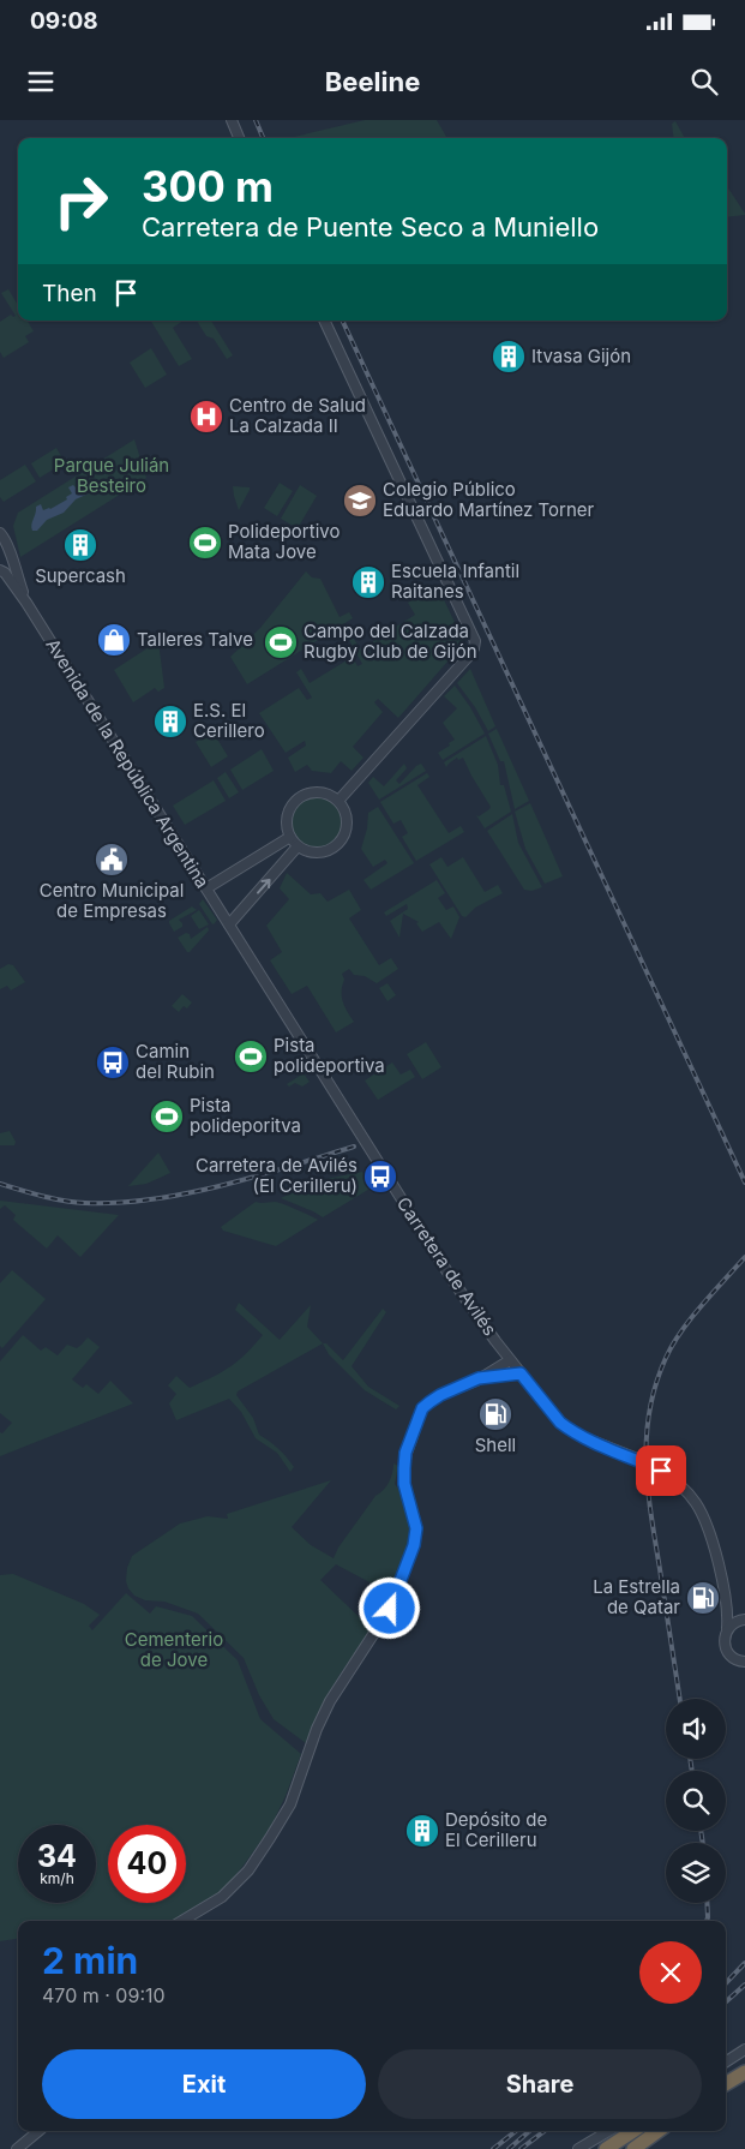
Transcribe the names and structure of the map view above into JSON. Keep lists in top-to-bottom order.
{
  "streets": {
    "street": ["Avenida de la República Argentina", "Carretera de Avilés"]
  },
  "crossings": [
    ["Avenida de la República Argentina", "Carretera de Avilés"]
  ],
  "parks": ["Parque Julián Besteiro", "Cementerio de Jove"],
  "places": {
    "building": [
      "Itvasa Gijón",
      "Supercash",
      "Escuela Infantil Raitanes",
      "E.S. El Cerillero",
      "Depósito de El Cerilleru"
    ],
    "hospital": ["Centro de Salud La Calzada II"],
    "school or university": ["Colegio Público Eduardo Martínez Torner"],
    "sports": [
      "Polideportivo Mata Jove",
      "Campo del Calzada Rugby Club de Gijón",
      "Pista polideportiva",
      "Pista polideporitva"
    ],
    "shop": ["Talleres Talve"],
    "public building": ["Centro Municipal de Empresas"],
    "bus stop": ["Camin del Rubin", "Carretera de Avilés (El Cerilleru)"],
    "fuel station": ["Shell", "La Estrella de Qatar"]
  },
  "page": {
    "status": "09:08",
    "header": "Beeline",
    "turn": ["300 m", "Carretera de Puente Seco a Muniello"],
    "then": "Then",
    "speed": "34 km/h",
    "limit": "40",
    "heading": ["2 min", "470 m · 09:10"],
    "buttons": ["Exit", "Share"]
  }
}
